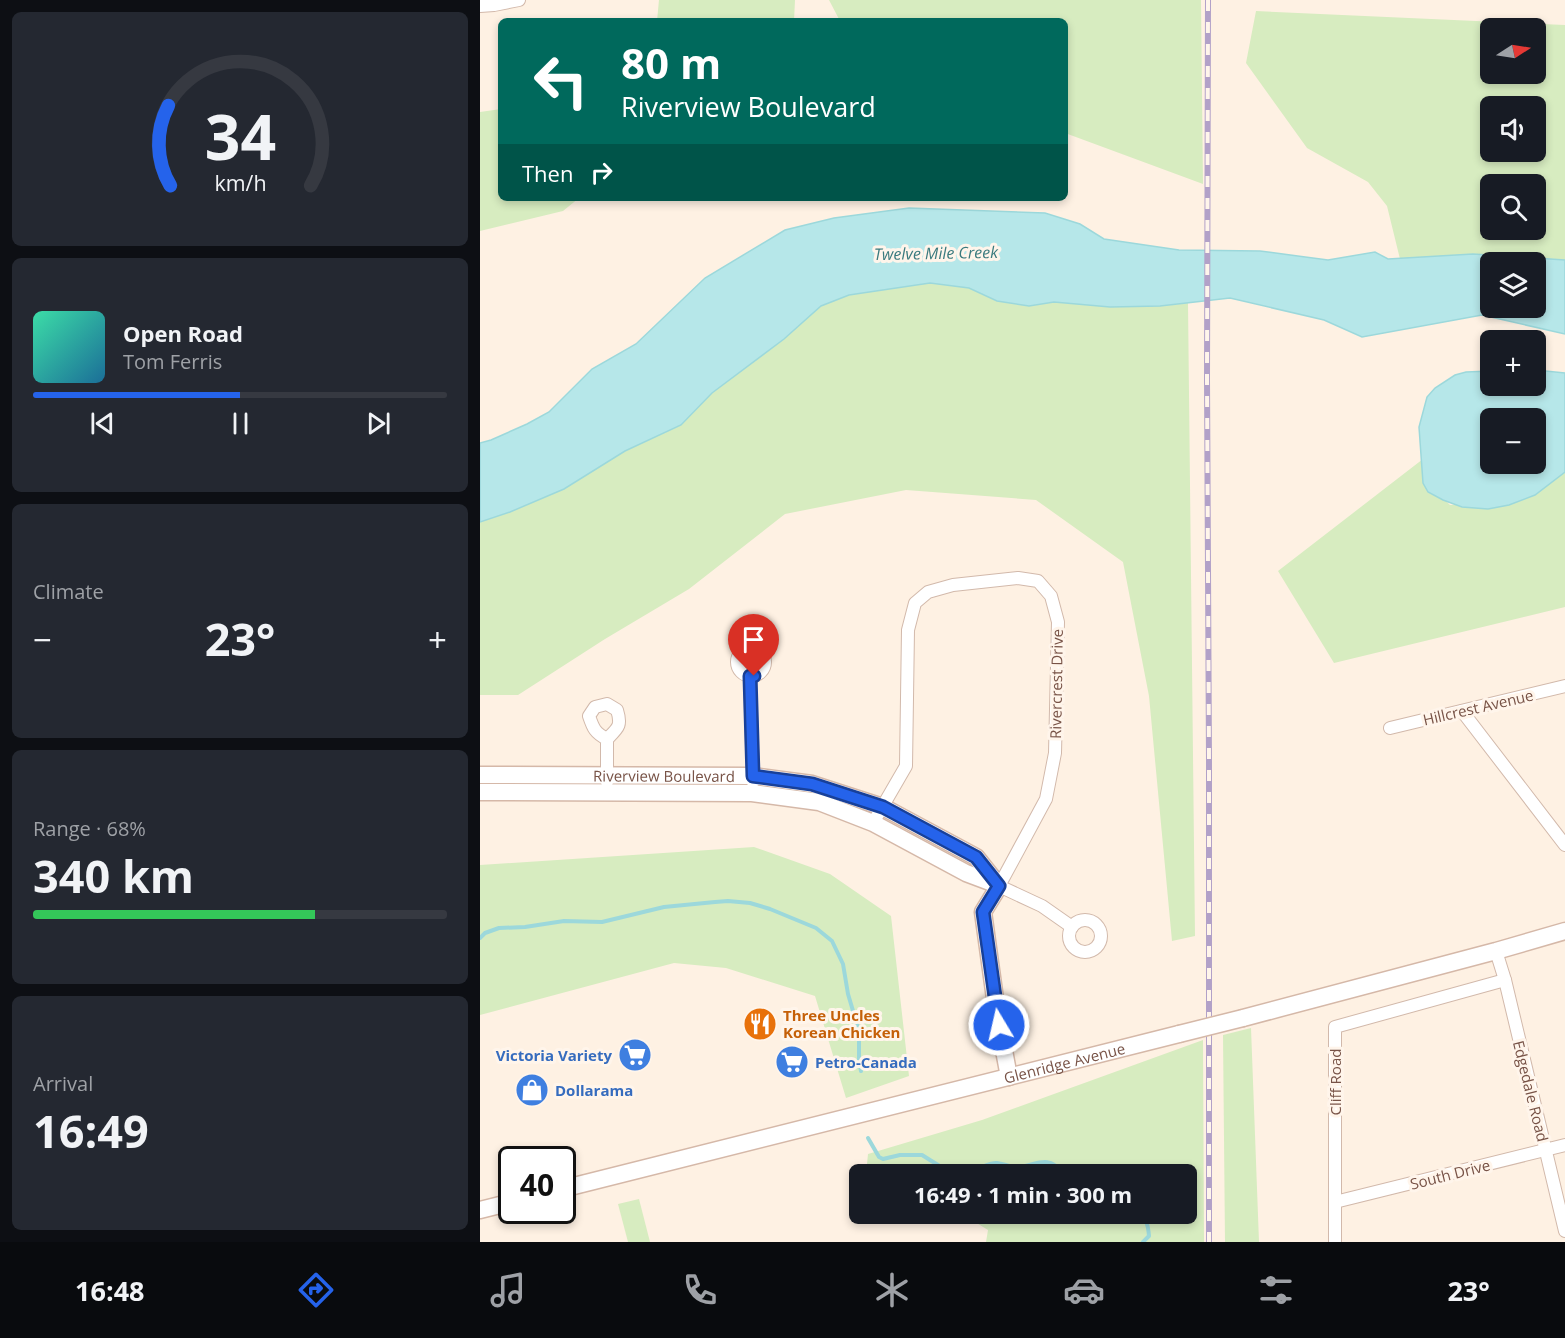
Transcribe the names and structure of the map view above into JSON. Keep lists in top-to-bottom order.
{
  "streets": {
    "street": [
      "Rivercrest Drive",
      "Hillcrest Avenue",
      "Riverview Boulevard",
      "Glenridge Avenue",
      "Cliff Road",
      "Edgedale Road",
      "South Drive"
    ]
  },
  "crossings": [
    ["Rivercrest Drive", "Riverview Boulevard"],
    ["Glenridge Avenue", "Edgedale Road"],
    ["Cliff Road", "Edgedale Road"],
    ["Cliff Road", "South Drive"],
    ["Edgedale Road", "South Drive"]
  ],
  "water": ["Twelve Mile Creek"],
  "places": {
    "restaurant": ["Three Uncles Korean Chicken"],
    "supermarket": ["Victoria Variety", "Petro-Canada"],
    "shop": ["Dollarama"]
  },
  "north": "right",
  "page": {
    "map_buttons": ["+", "−"],
    "turn": ["80 m", "Riverview Boulevard"],
    "then": "Then",
    "song": ["Open Road", "Tom Ferris"],
    "tile": [
      "Climate",
      ["Range · 68%", "340 km"],
      ["Arrival", "16:49"]
    ],
    "heat": ["−", "23°", "+"],
    "limit": "40",
    "trip": "16:49 · 1 min · 300 m",
    "tabs": ["16:48", "23°"],
    "gauge": ["34", "km/h"]
  }
}
